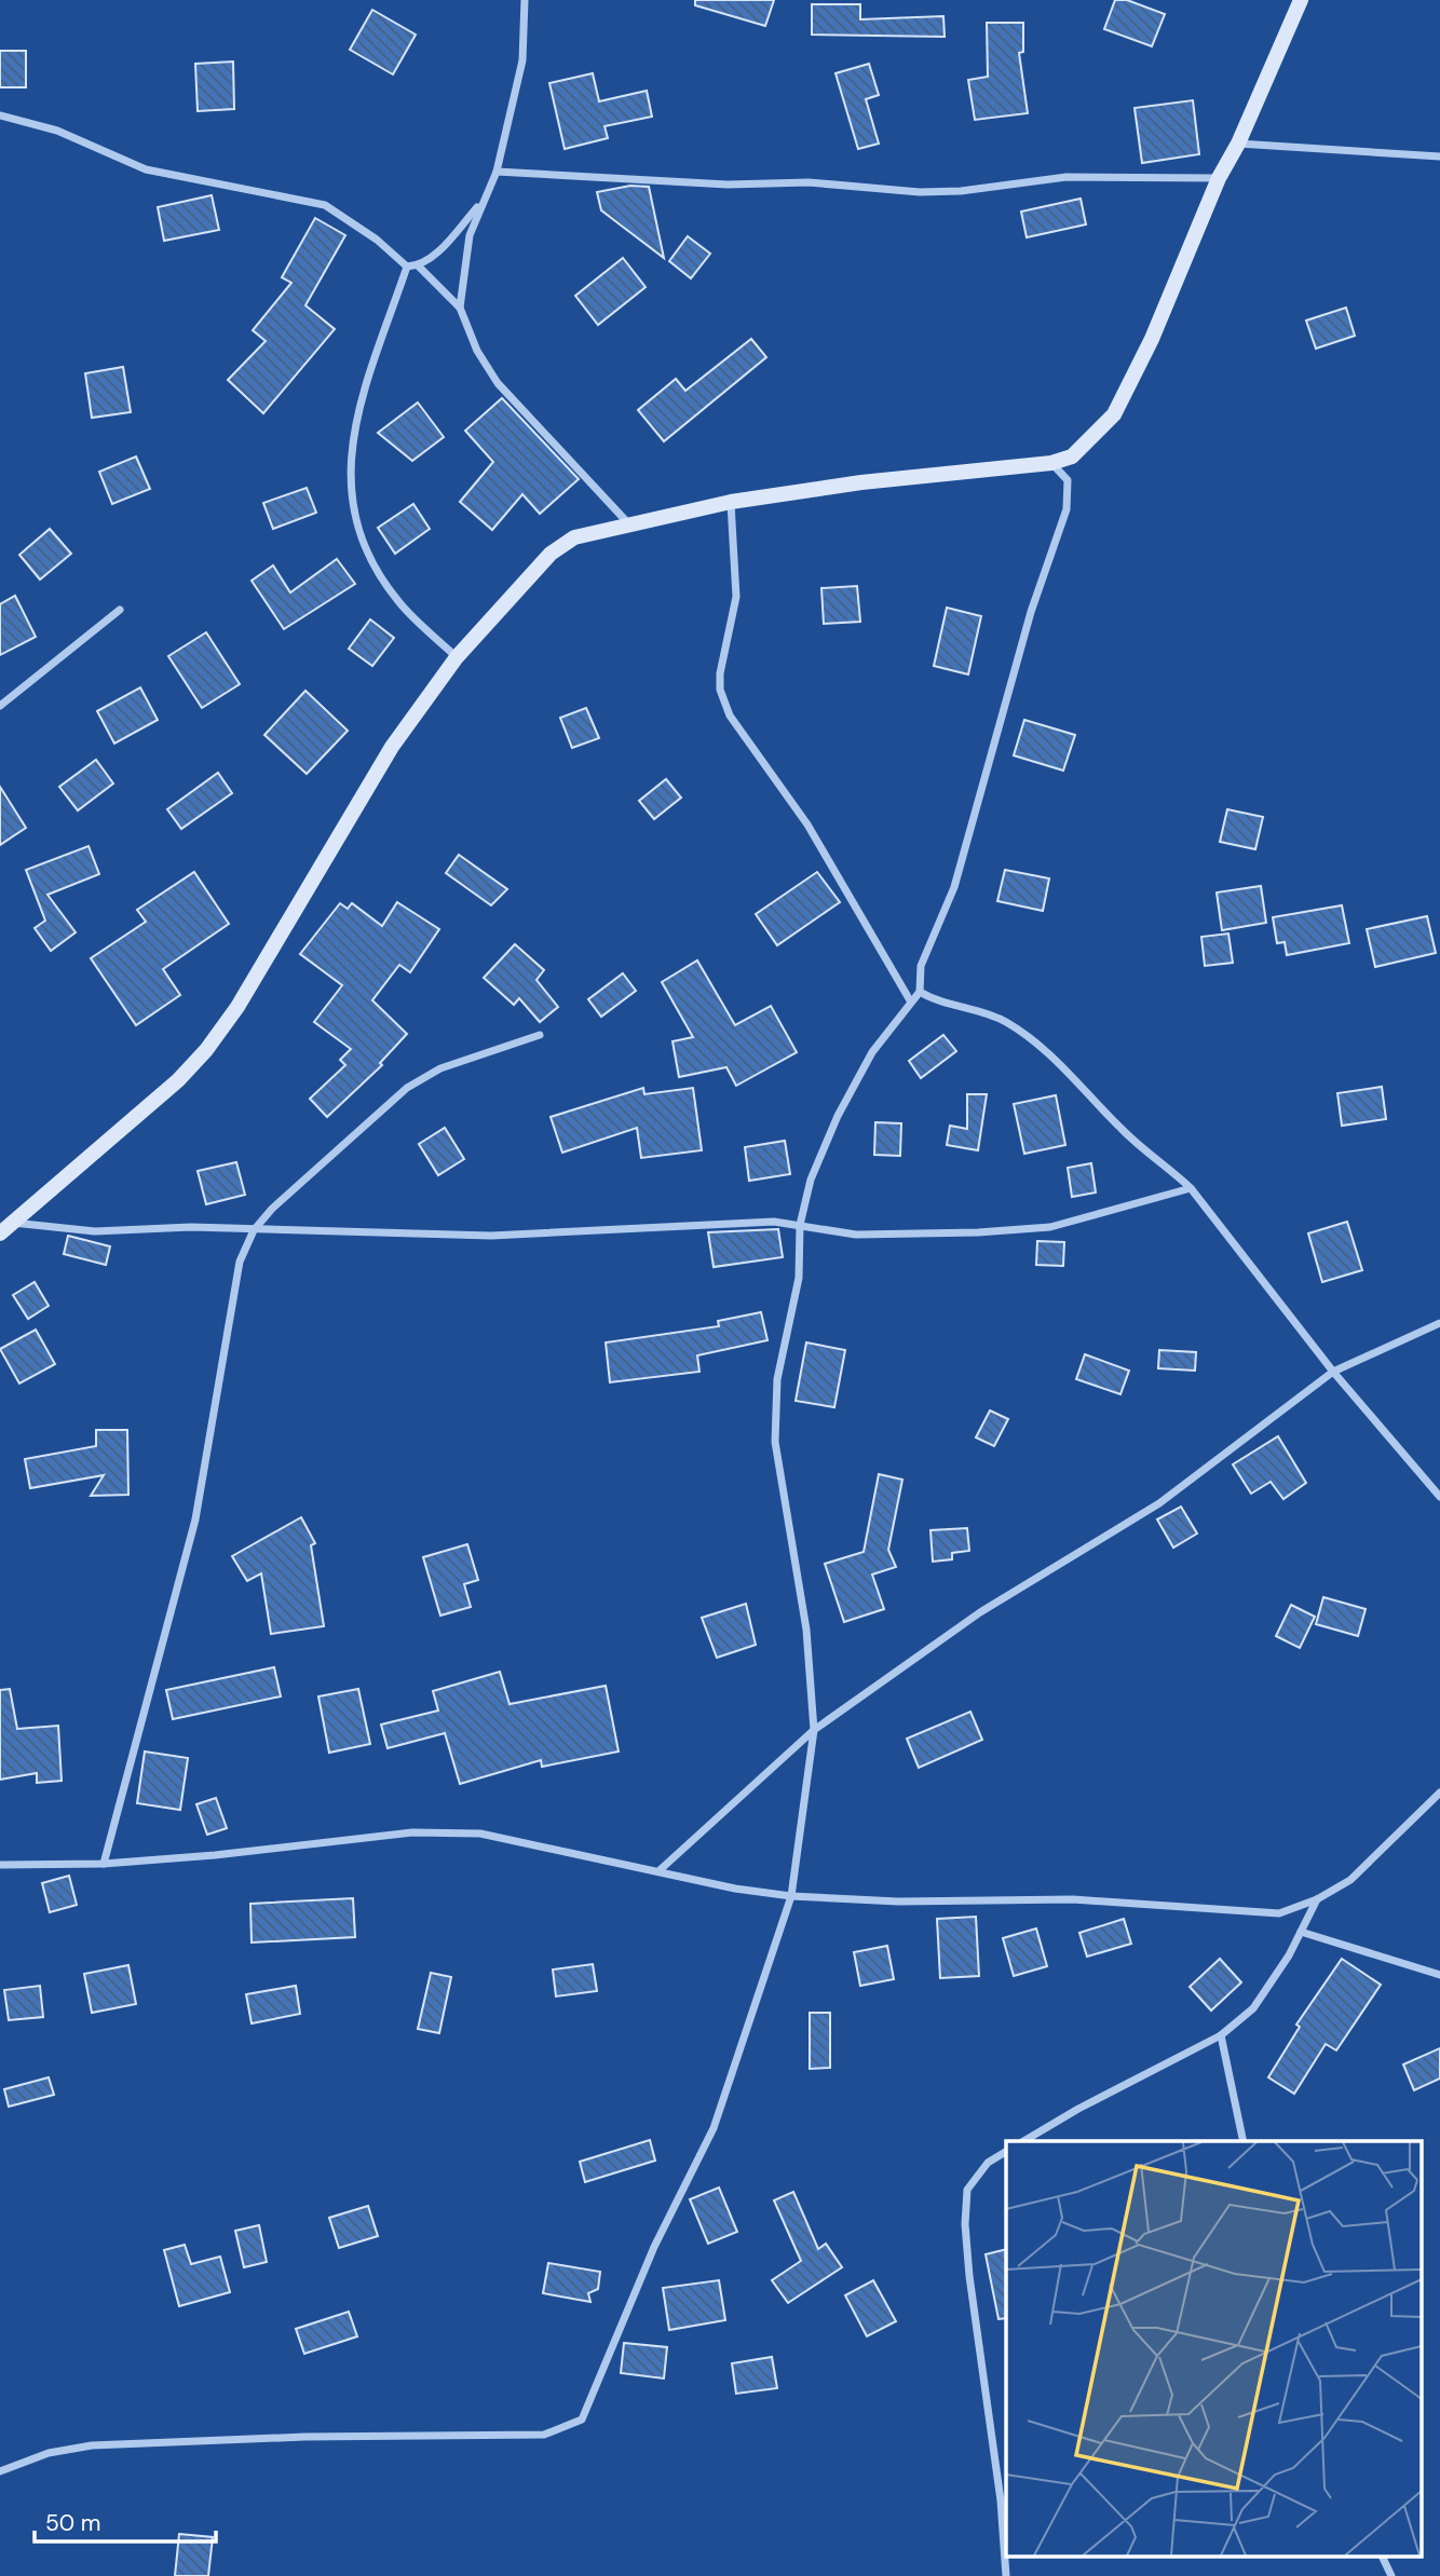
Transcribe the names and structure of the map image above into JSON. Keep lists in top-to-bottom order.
{
  "scale_bar": "50 m"
}
